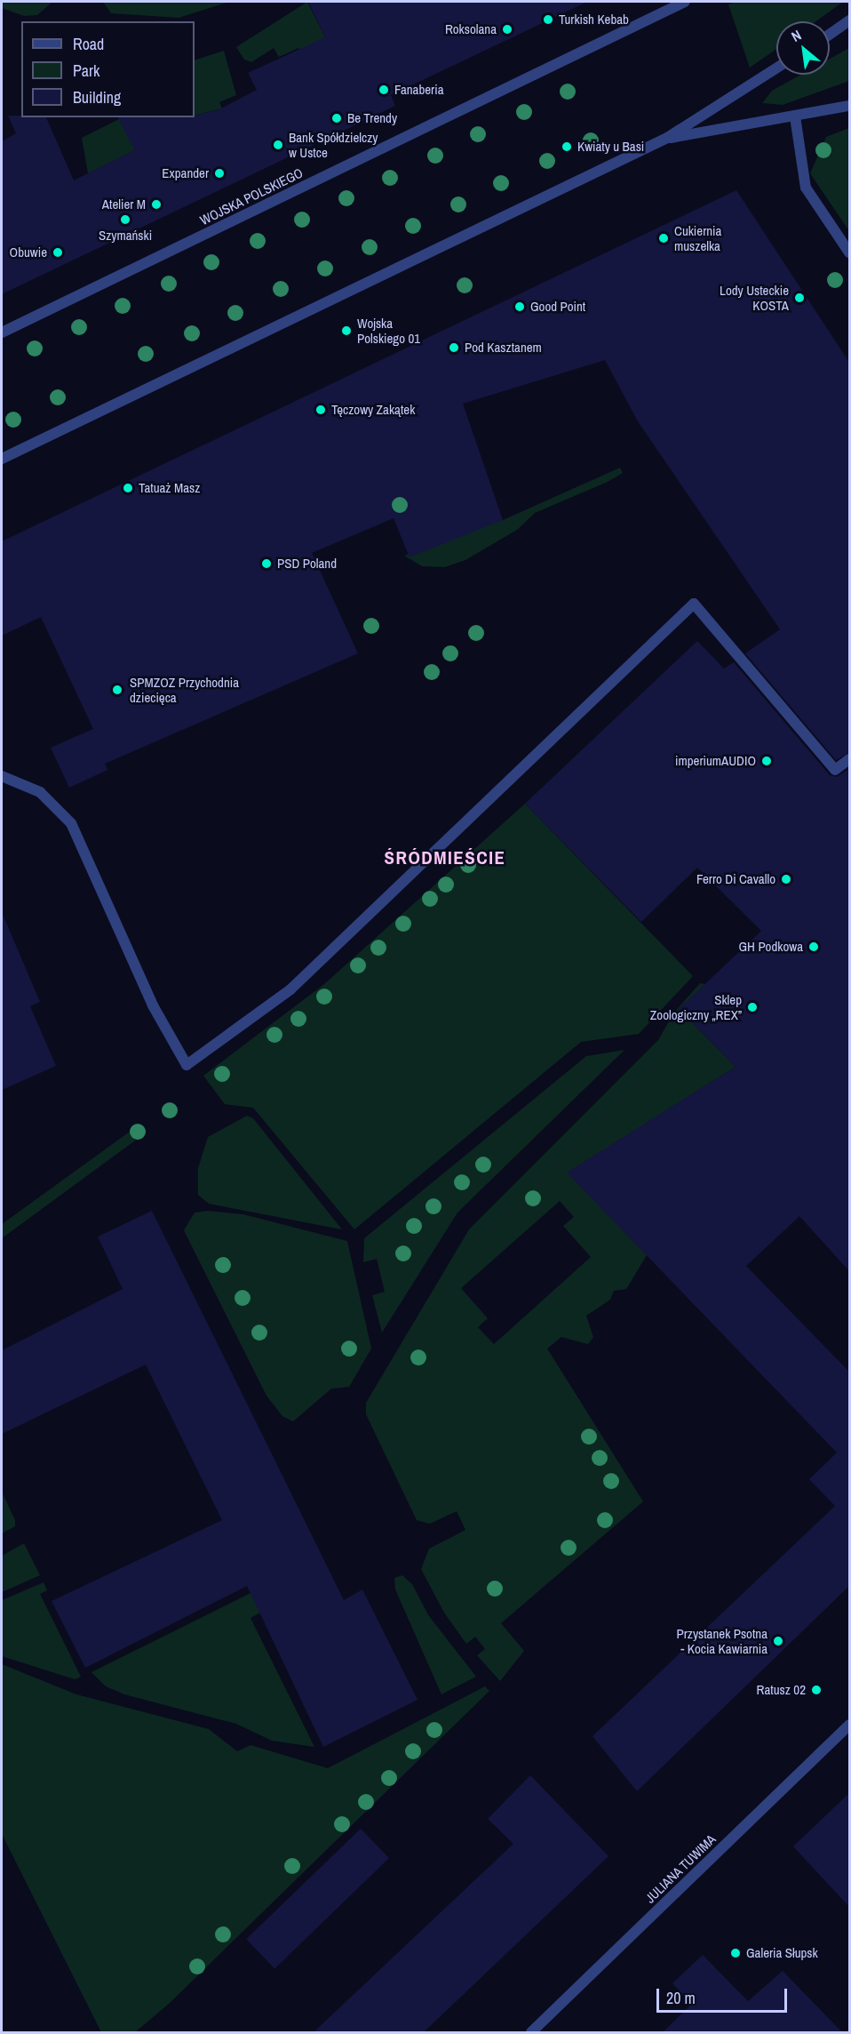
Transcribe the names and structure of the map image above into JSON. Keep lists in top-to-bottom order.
{
  "streets": {
    "street": ["WOJSKA POLSKIEGO", "JULIANA TUWIMA"]
  },
  "districts": ["ŚRÓDMIEŚCIE"],
  "places": [
    "Turkish Kebab",
    "Roksolana",
    "Fanaberia",
    "Be Trendy",
    "Bank Spółdzielczy w Ustce",
    "Kwiaty u Basi",
    "Expander",
    "Atelier M",
    "Szymański",
    "Cukiernia muszelka",
    "Obuwie",
    "Lody Usteckie KOSTA",
    "Good Point",
    "Wojska Polskiego 01",
    "Pod Kasztanem",
    "Tęczowy Zakątek",
    "Tatuaż Masz",
    "PSD Poland",
    "SPMZOZ Przychodnia dziecięca",
    "imperiumAUDIO",
    "Ferro Di Cavallo",
    "GH Podkowa",
    "Sklep Zoologiczny „REX”",
    "Przystanek Psotna - Kocia Kawiarnia",
    "Ratusz 02",
    "Galeria Słupsk"
  ],
  "legend": ["Road", "Park", "Building"],
  "scale_bar": "20 m",
  "north": "top left"
}
